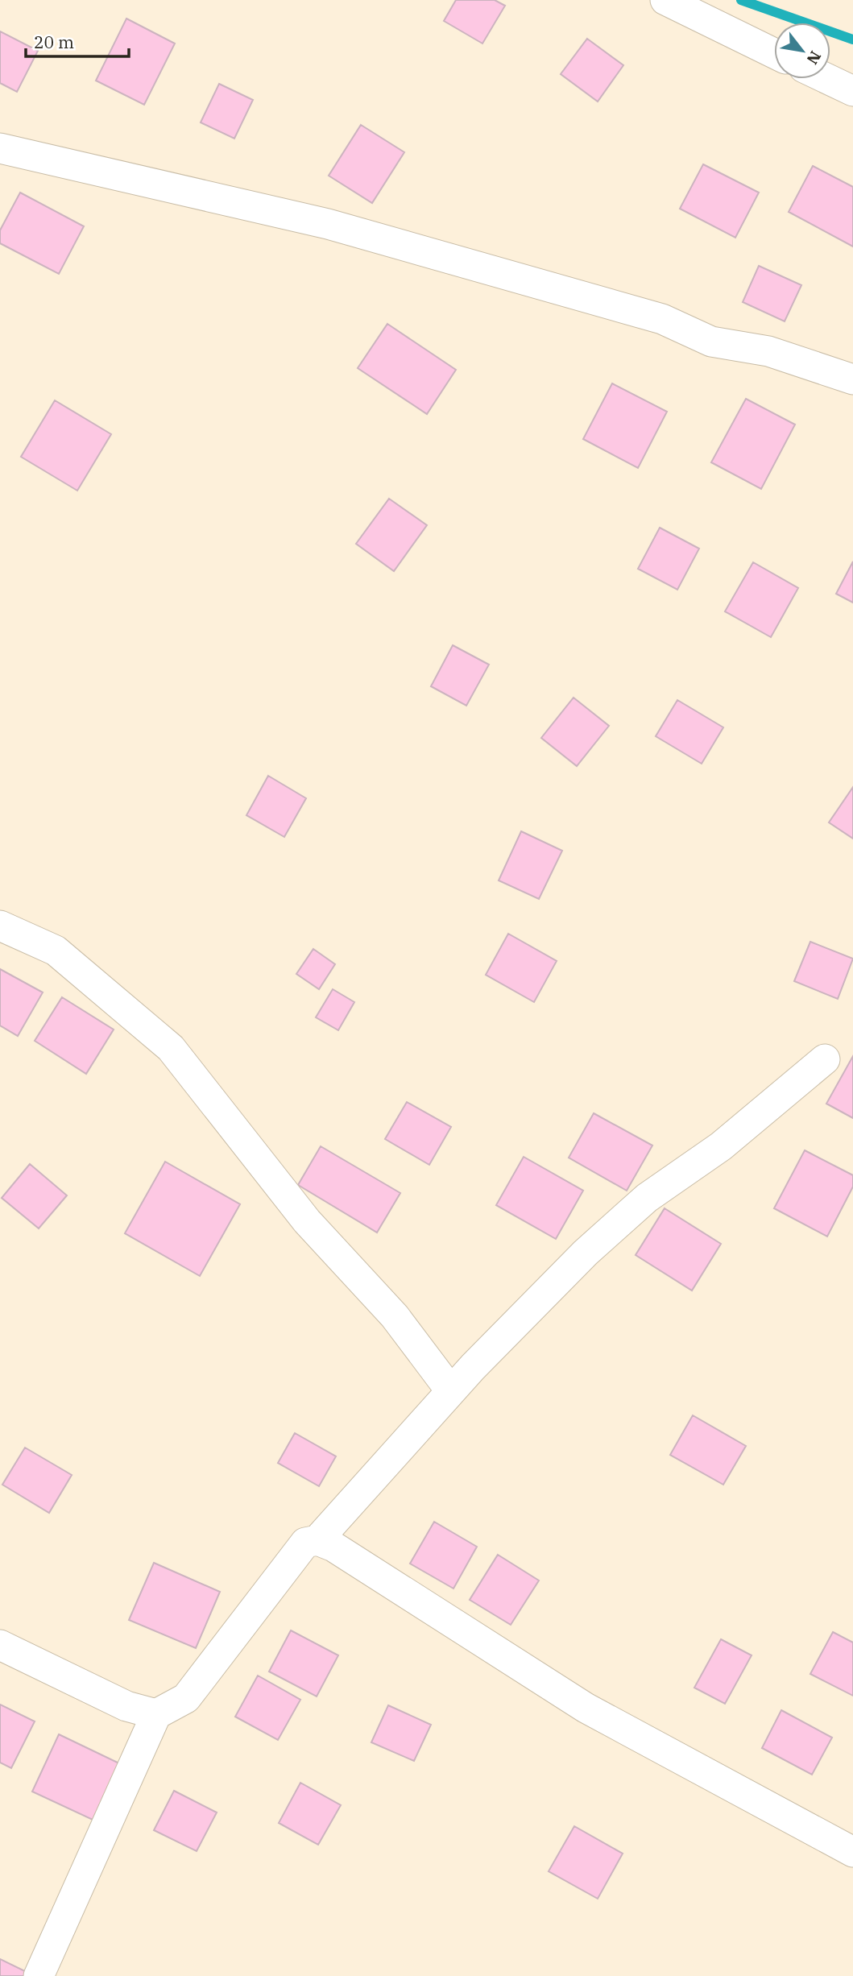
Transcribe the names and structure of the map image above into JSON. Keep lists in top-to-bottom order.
{
  "scale_bar": "20 m",
  "north": "bottom right"
}
